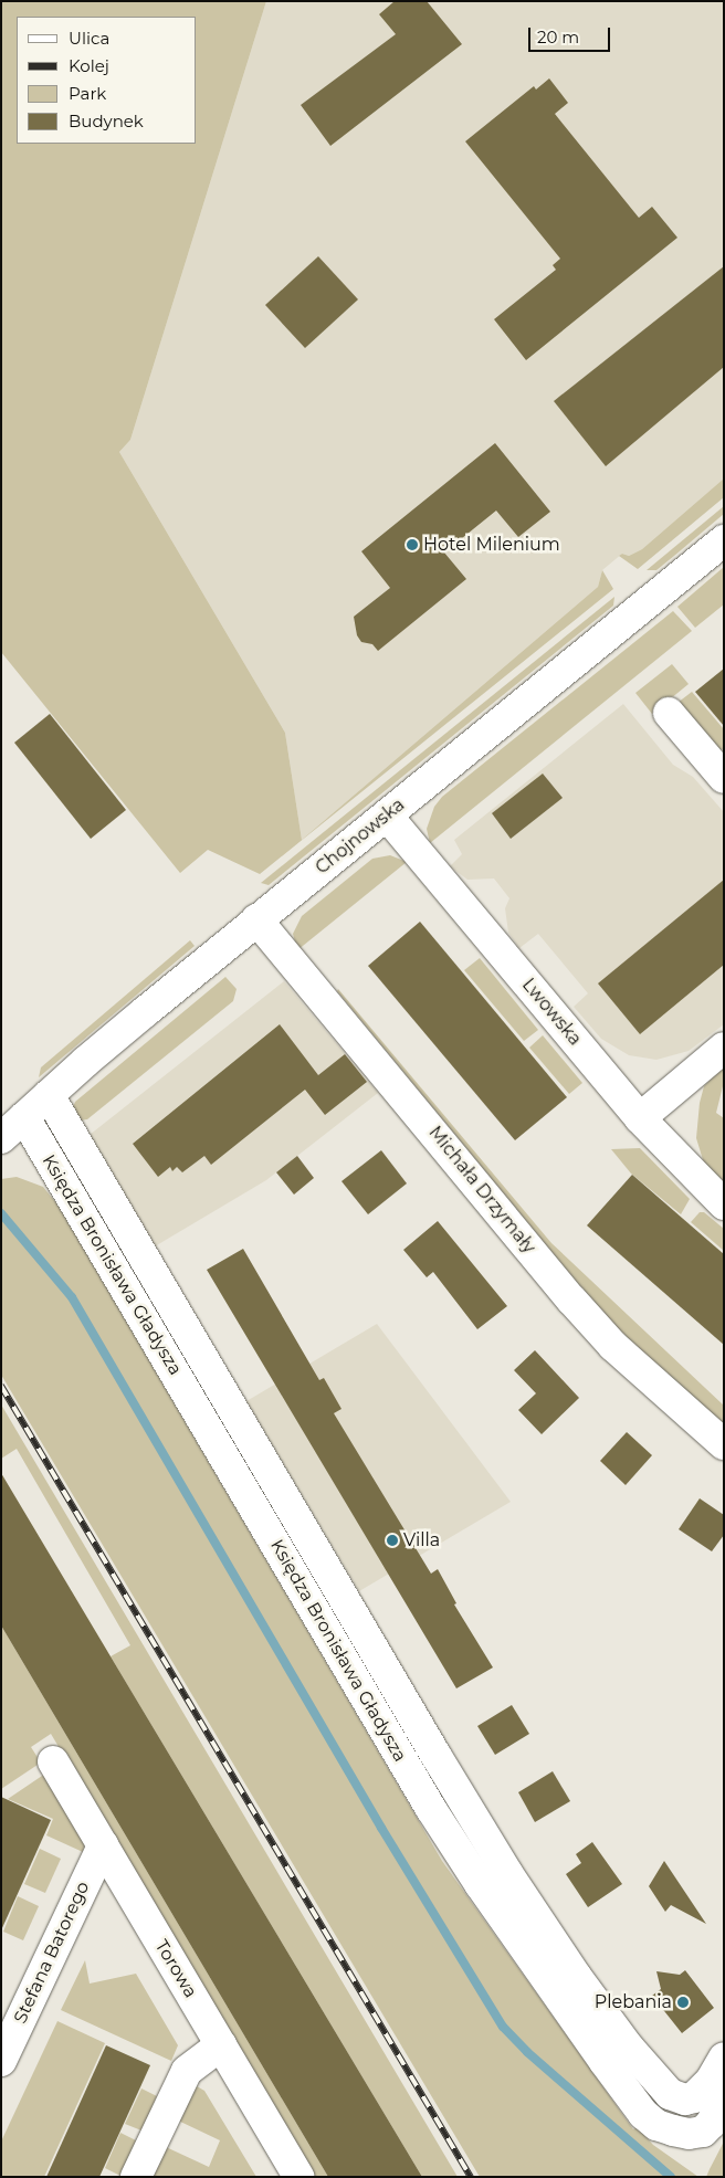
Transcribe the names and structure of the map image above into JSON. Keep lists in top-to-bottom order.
{
  "streets": {
    "street": [
      "Chojnowska",
      "Lwowska",
      "Michała Drzymały",
      "Księdza Bronisława Gładysza",
      "Stefana Batorego",
      "Torowa"
    ]
  },
  "crossings": [
    ["Chojnowska", "Lwowska"],
    ["Chojnowska", "Michała Drzymały"],
    ["Chojnowska", "Księdza Bronisława Gładysza"],
    ["Stefana Batorego", "Torowa"]
  ],
  "places": ["Hotel Milenium", "Villa", "Plebania"],
  "legend": [
    "Ulica",
    "Kolej",
    "Park",
    "Budynek"
  ],
  "scale_bar": "20 m"
}
